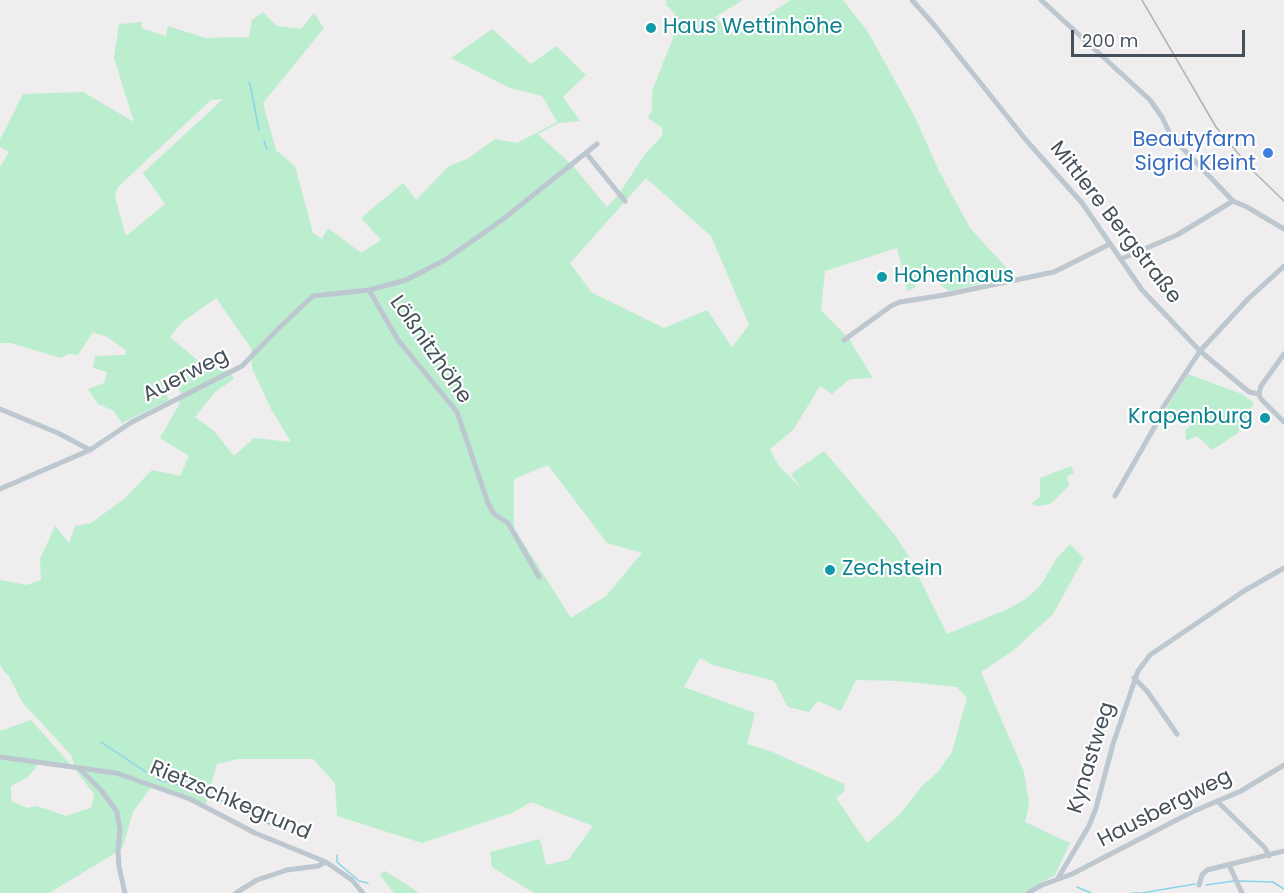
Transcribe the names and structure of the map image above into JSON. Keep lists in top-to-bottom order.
{
  "streets": {
    "street": [
      "Mittlere Bergstraße",
      "Lößnitzhöhe",
      "Auerweg",
      "Kynastweg",
      "Rietzschkegrund",
      "Hausbergweg"
    ]
  },
  "crossings": [
    ["Lößnitzhöhe", "Auerweg"],
    ["Kynastweg", "Hausbergweg"]
  ],
  "places": [
    "Haus Wettinhöhe",
    "Beautyfarm Sigrid Kleint",
    "Hohenhaus",
    "Krapenburg",
    "Zechstein"
  ],
  "scale_bar": "200 m"
}
